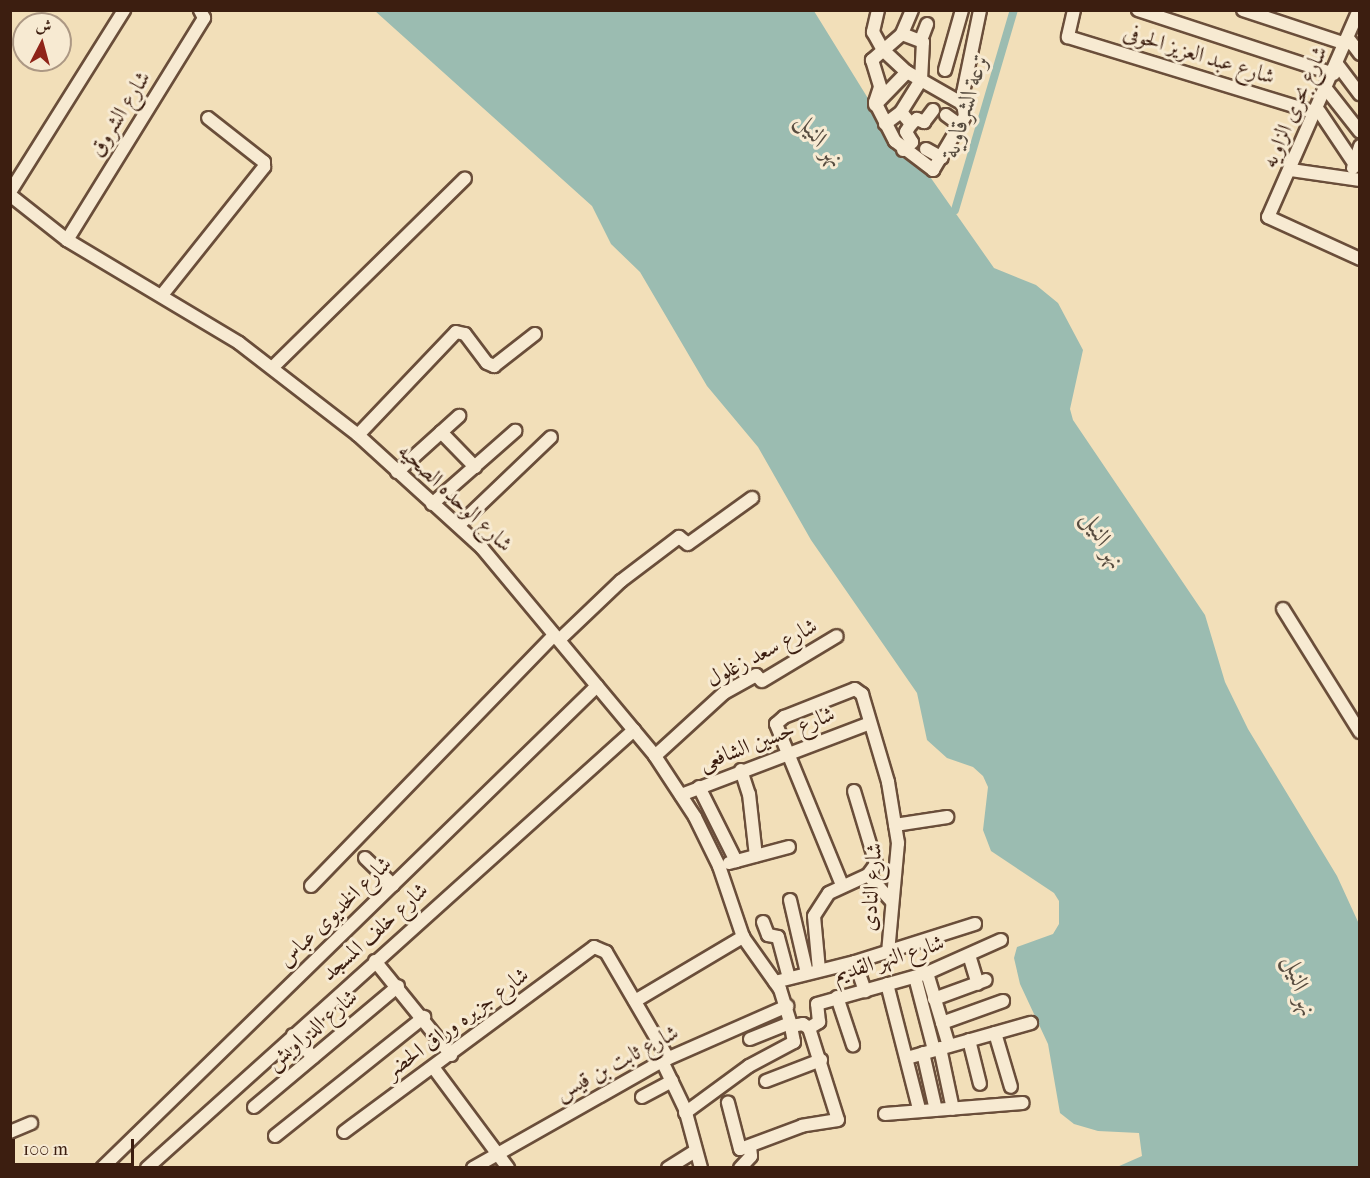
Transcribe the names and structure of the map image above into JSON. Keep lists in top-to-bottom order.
{
  "streets": {
    "street": [
      "شارع عبد العزيز الحوفى",
      "شارع بحرى الزاويه",
      "شارع الشروق",
      "شارع الوحده الصحيه",
      "شارع سعد زغلول",
      "شارع حسين الشافعى",
      "شارع النادى",
      "شارع الخديوى عباس",
      "شارع خلف المسجد",
      "شارع النهر القديم",
      "شارع جزيره وراق الحضر",
      "شارع الدراويش",
      "شارع ثابت بن قيس"
    ]
  },
  "crossings": [
    ["شارع عبد العزيز الحوفى", "شارع بحرى الزاويه"],
    ["شارع الشروق", "شارع الوحده الصحيه"],
    ["شارع الوحده الصحيه", "شارع سعد زغلول"],
    ["شارع الوحده الصحيه", "شارع حسين الشافعى"],
    ["شارع الوحده الصحيه", "شارع الخديوى عباس"],
    ["شارع الوحده الصحيه", "شارع خلف المسجد"],
    ["شارع الوحده الصحيه", "شارع ثابت بن قيس"],
    ["شارع حسين الشافعى", "شارع النادى"]
  ],
  "water": ["ترعة الشرقاوية", "نهر النيل"],
  "scale_bar": "100 m",
  "north": "top"
}
